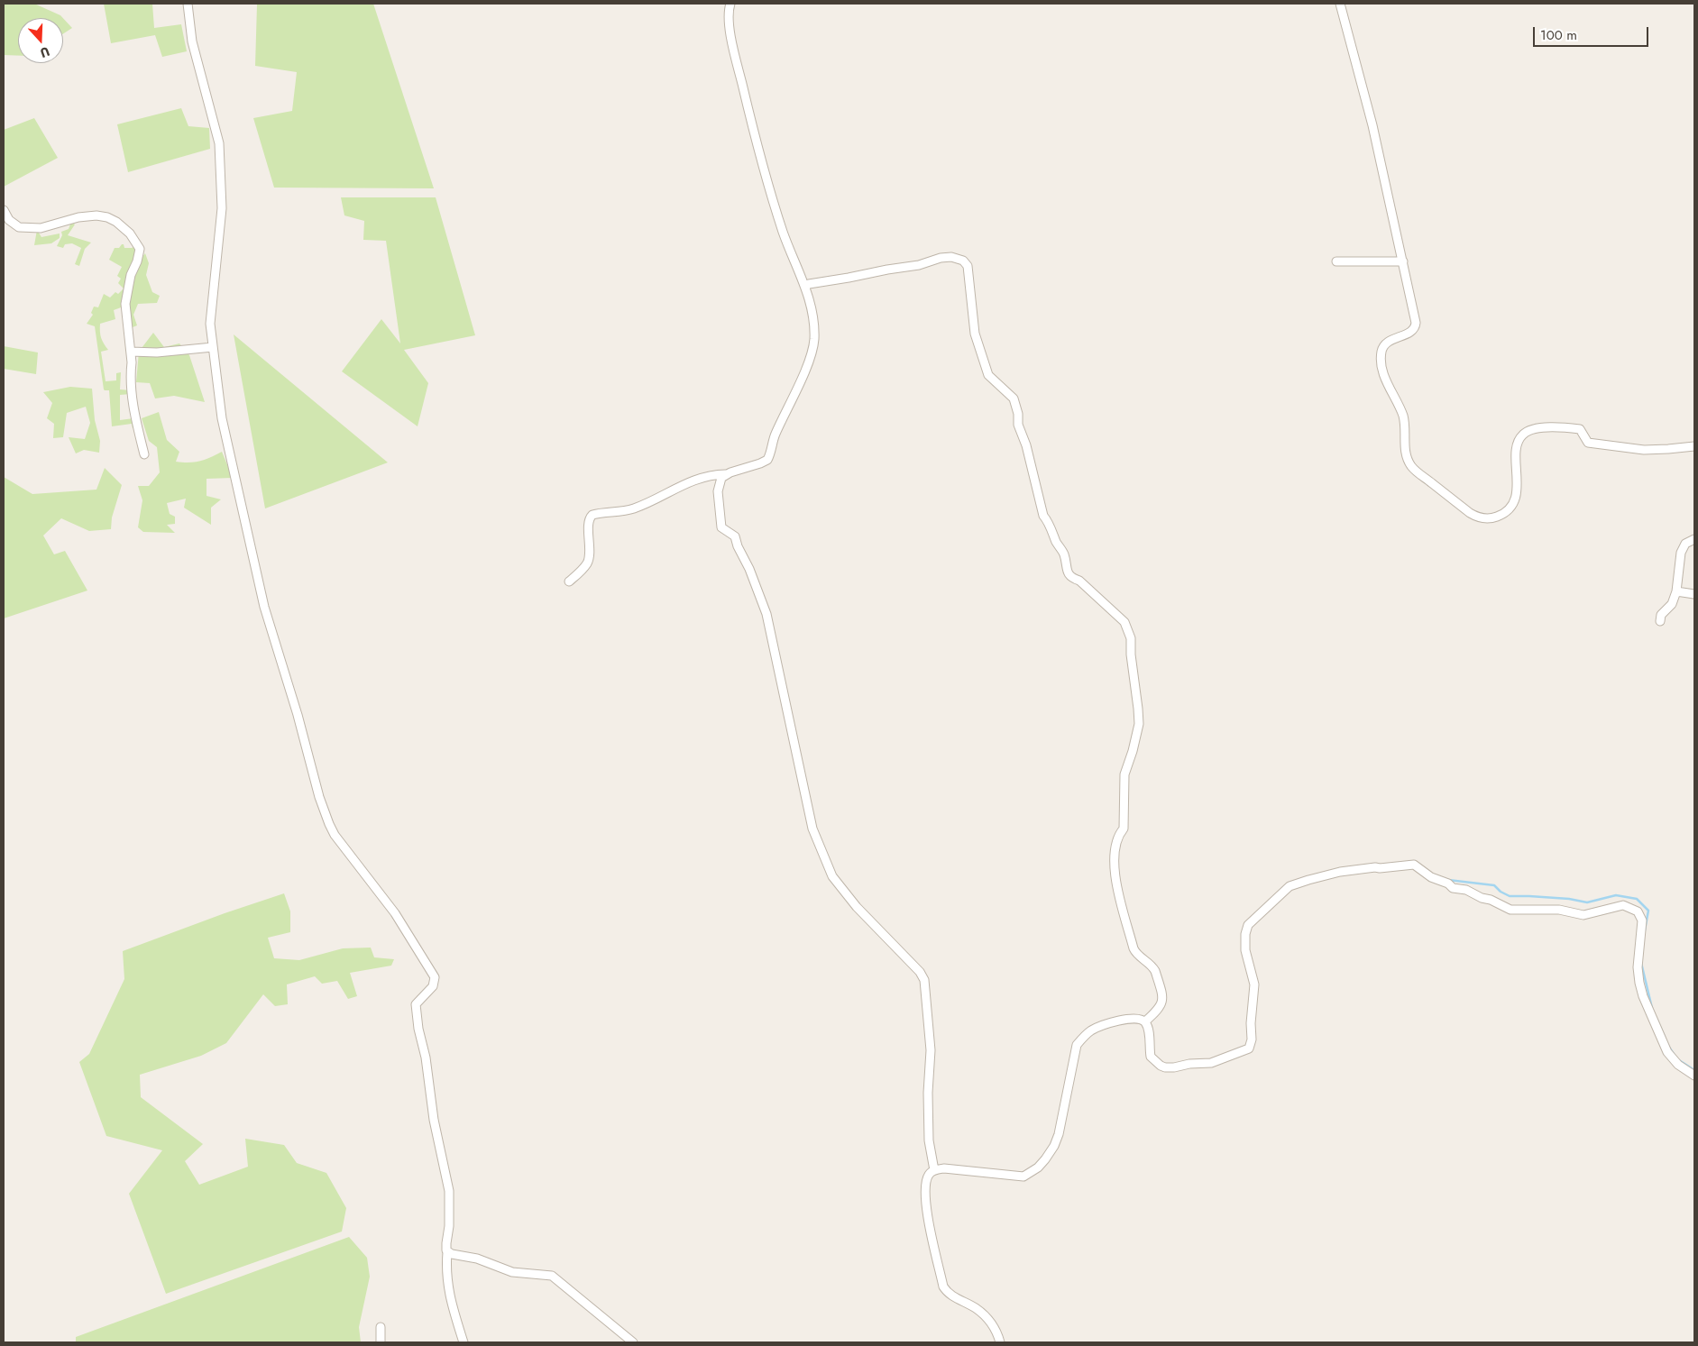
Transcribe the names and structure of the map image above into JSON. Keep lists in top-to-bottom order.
{
  "scale_bar": "100 m",
  "north": "bottom"
}
